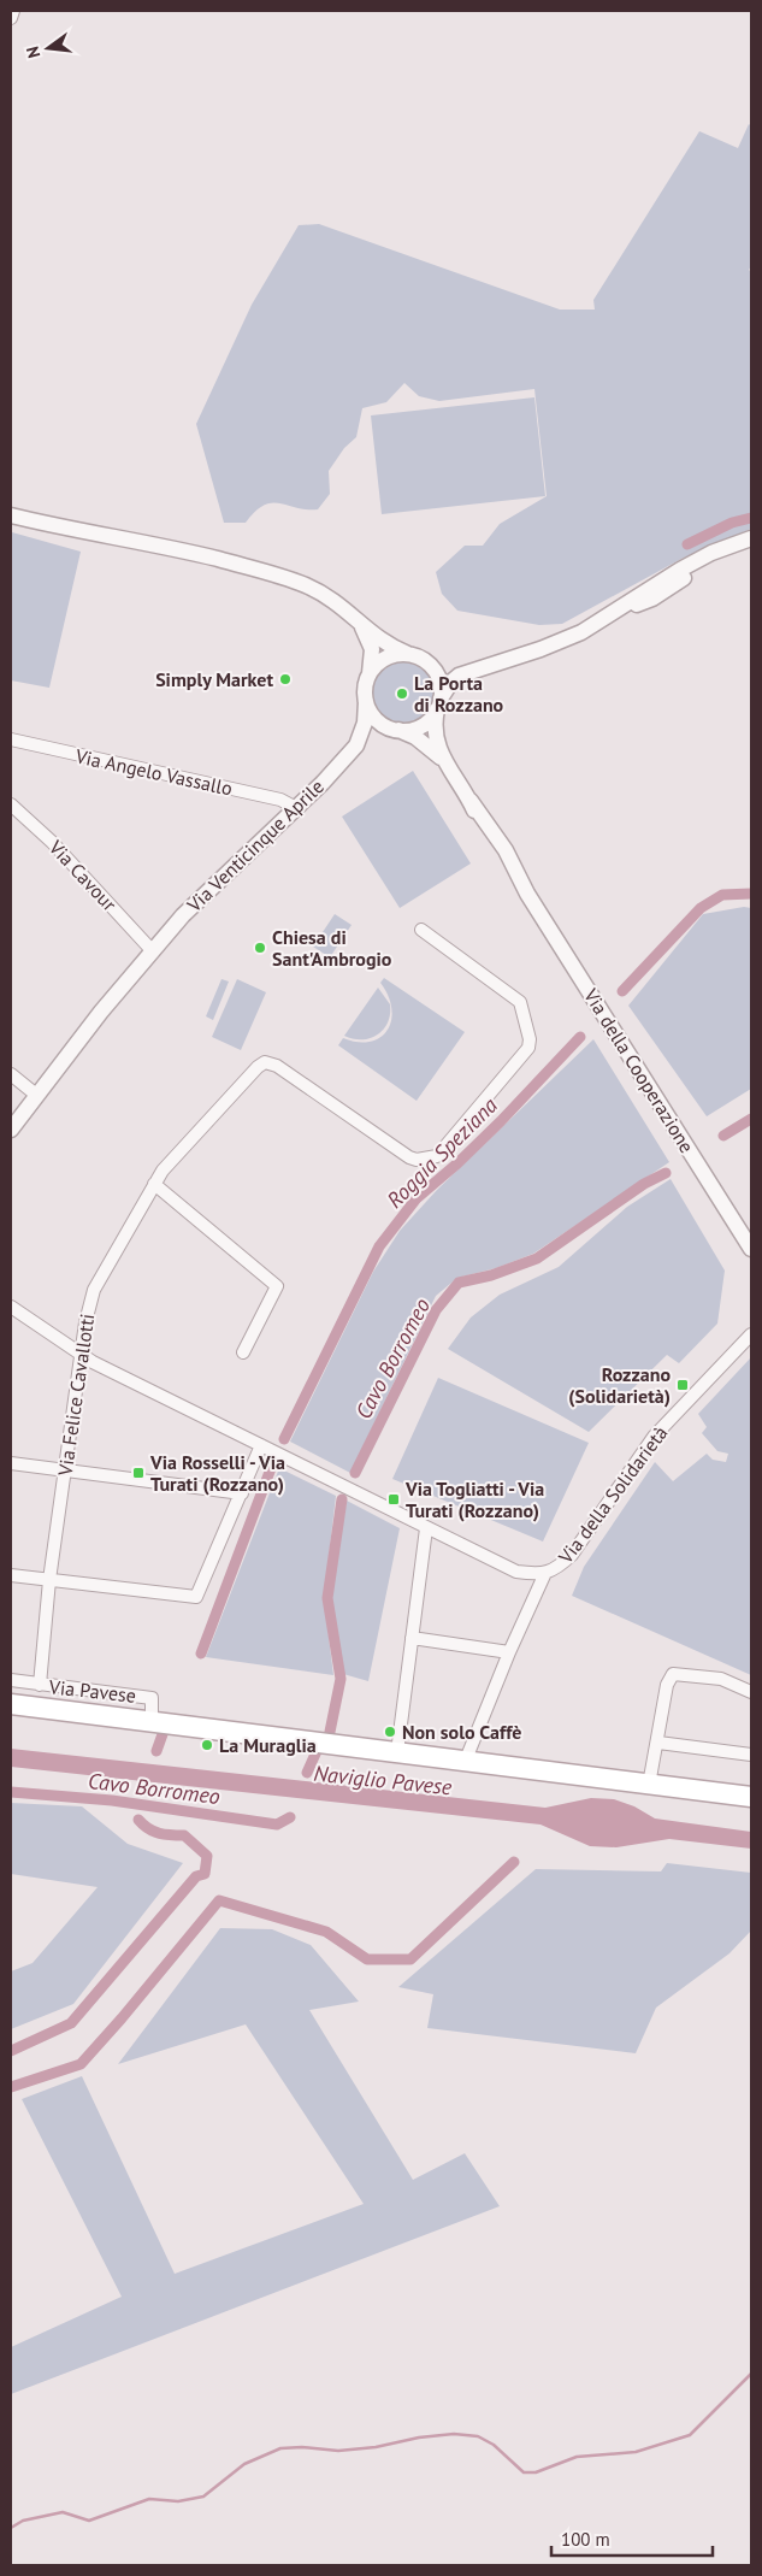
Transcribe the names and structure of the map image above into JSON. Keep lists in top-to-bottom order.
{
  "streets": {
    "street": [
      "Via Angelo Vassallo",
      "Via Venticinque Aprile",
      "Via Cavour",
      "Via della Cooperazione",
      "Via Felice Cavallotti",
      "Via della Solidarietà",
      "Via Pavese"
    ]
  },
  "crossings": [
    ["Via Angelo Vassallo", "Via Venticinque Aprile"],
    ["Via Venticinque Aprile", "Via Cavour"],
    ["Via Venticinque Aprile", "Via della Cooperazione"],
    ["Via Felice Cavallotti", "Via Pavese"]
  ],
  "water": ["Roggia Speziana", "Cavo Borromeo", "Naviglio Pavese"],
  "places": {
    "other": [
      "Simply Market",
      "La Porta di Rozzano",
      "Chiesa di Sant'Ambrogio",
      "Non solo Caffè",
      "La Muraglia"
    ],
    "transit": ["Rozzano (Solidarietà)", "Via Rosselli - Via Turati (Rozzano)", "Via Togliatti - Via Turati (Rozzano)"]
  },
  "scale_bar": "100 m",
  "north": "left"
}
